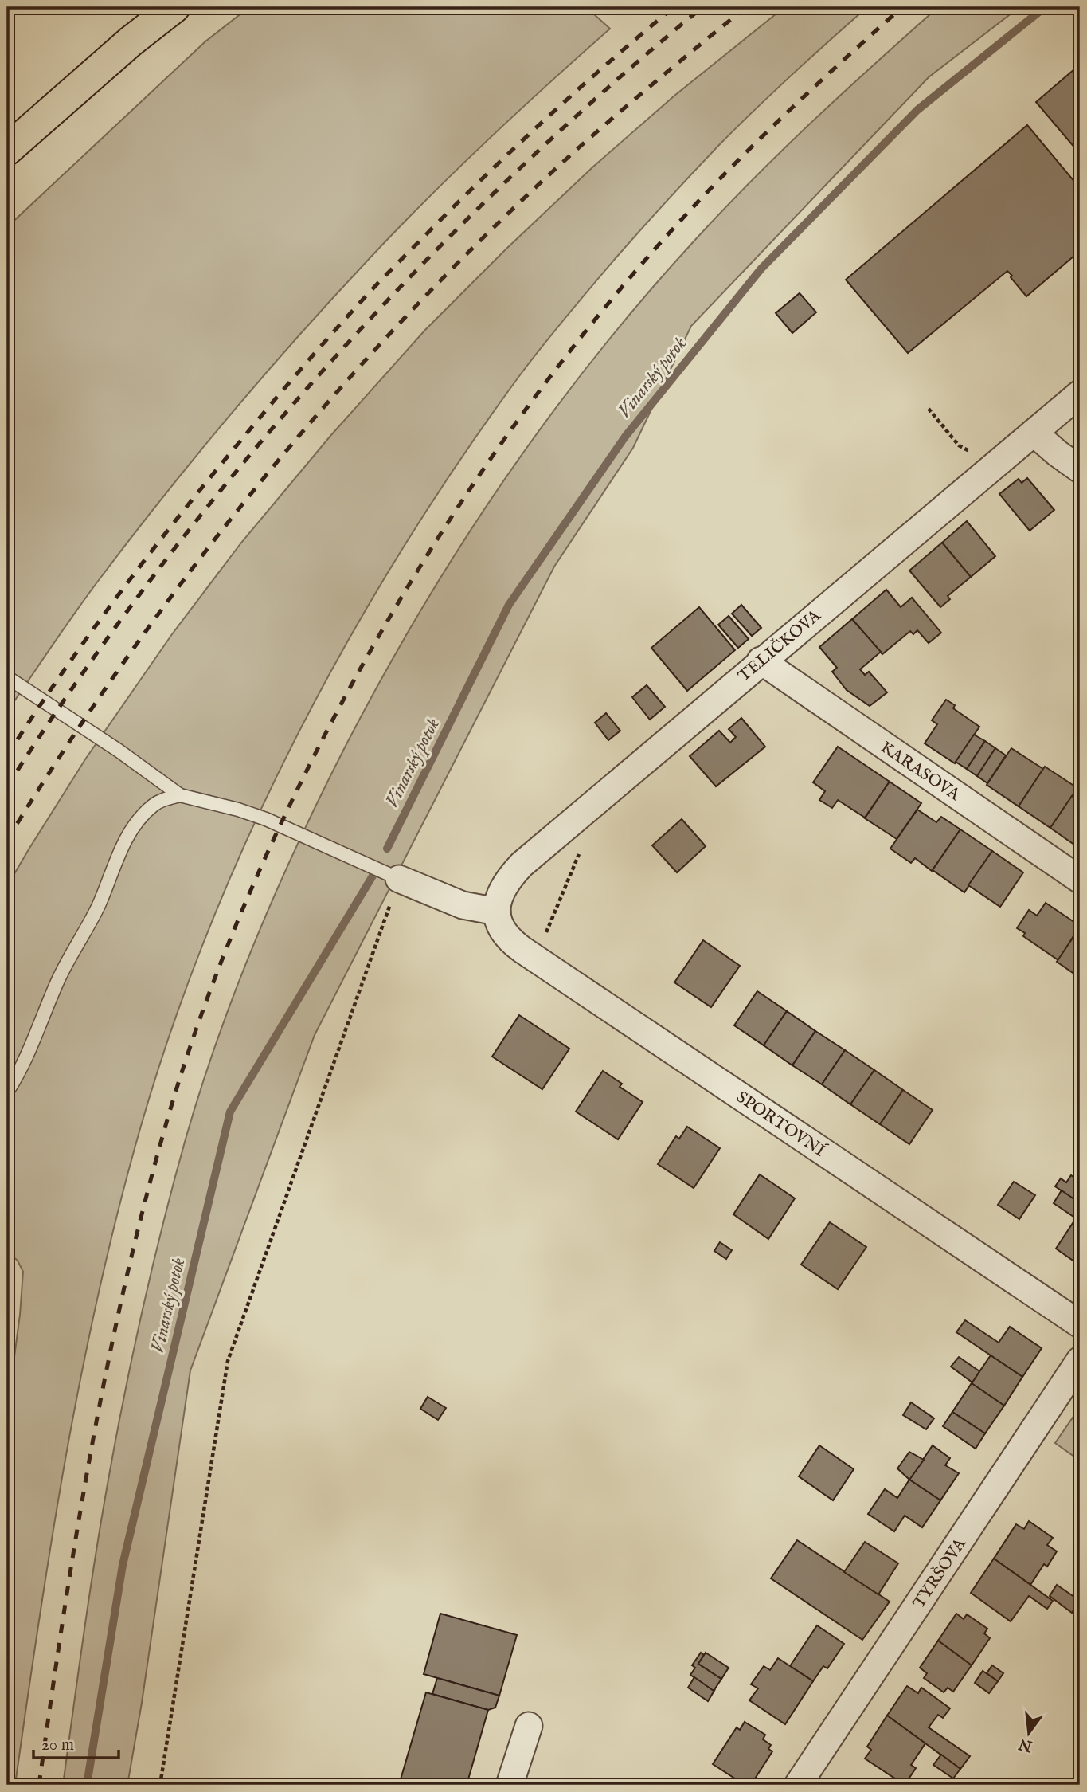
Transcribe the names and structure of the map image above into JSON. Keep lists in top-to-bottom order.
{
  "streets": {
    "street": [
      "TELIČKOVA",
      "KARASOVA",
      "SPORTOVNÍ",
      "TYRŠOVA"
    ]
  },
  "crossings": [
    ["TELIČKOVA", "KARASOVA"],
    ["TELIČKOVA", "SPORTOVNÍ"]
  ],
  "water": ["Vinarský potok"],
  "scale_bar": "20 m",
  "north": "bottom"
}
